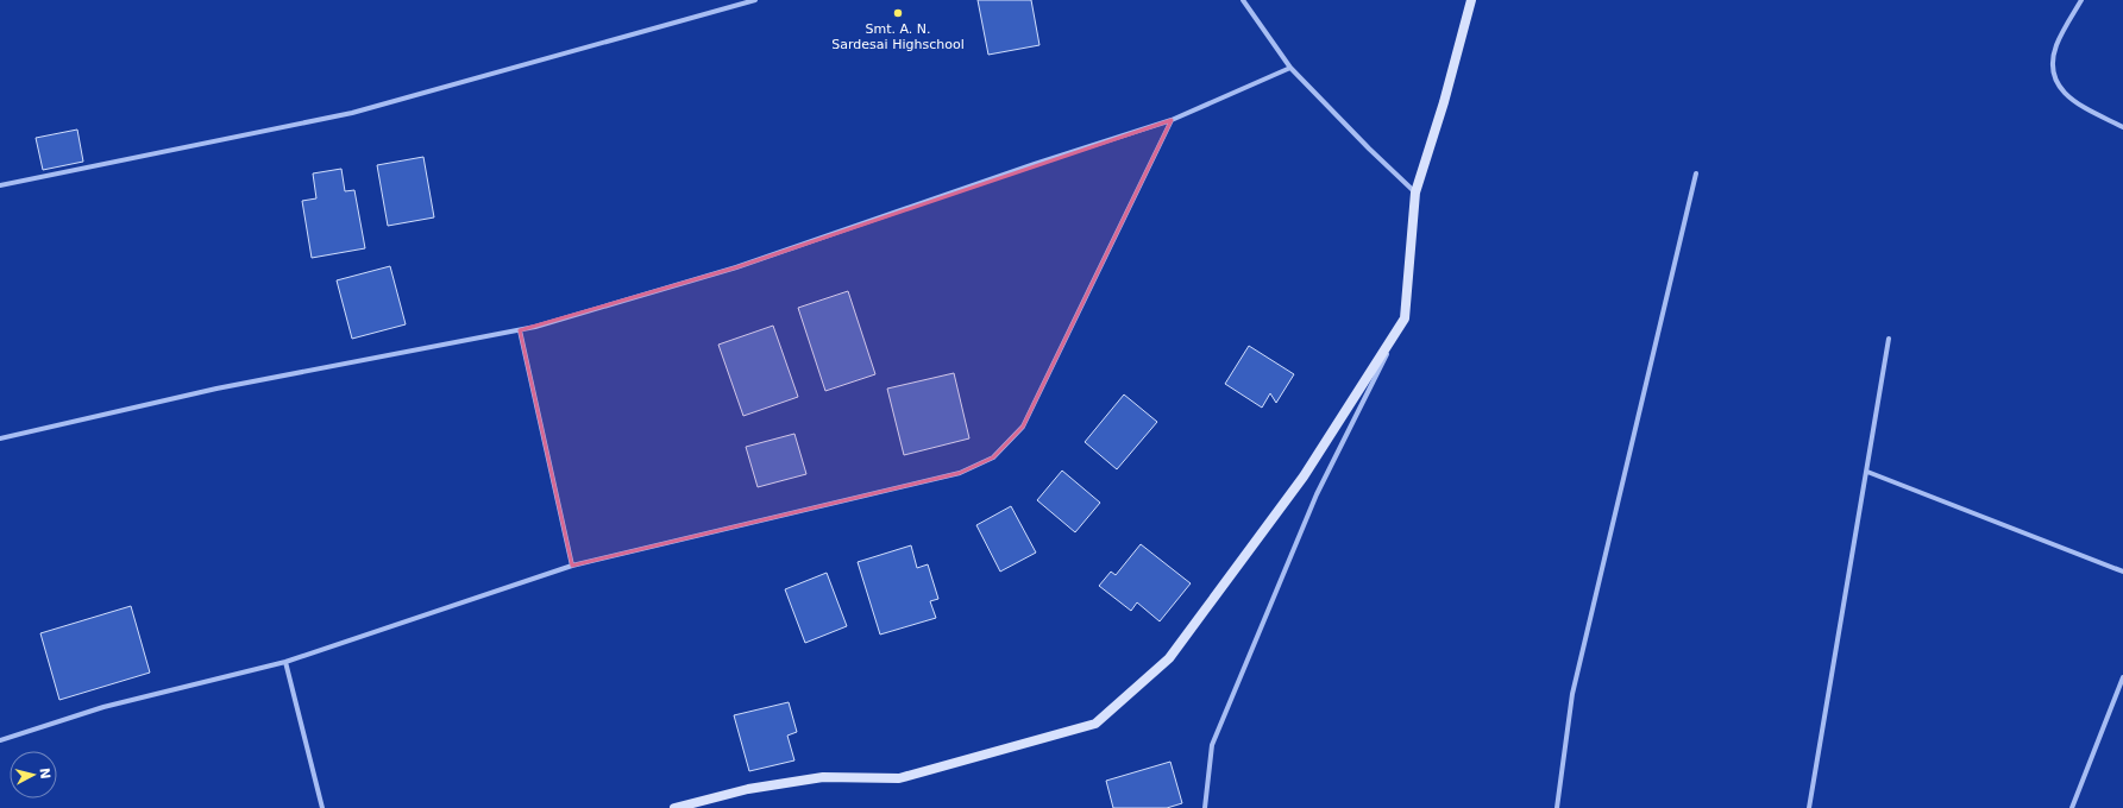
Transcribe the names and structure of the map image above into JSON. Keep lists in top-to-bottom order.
{
  "places": ["Smt. A. N. Sardesai Highschool"],
  "north": "right"
}
